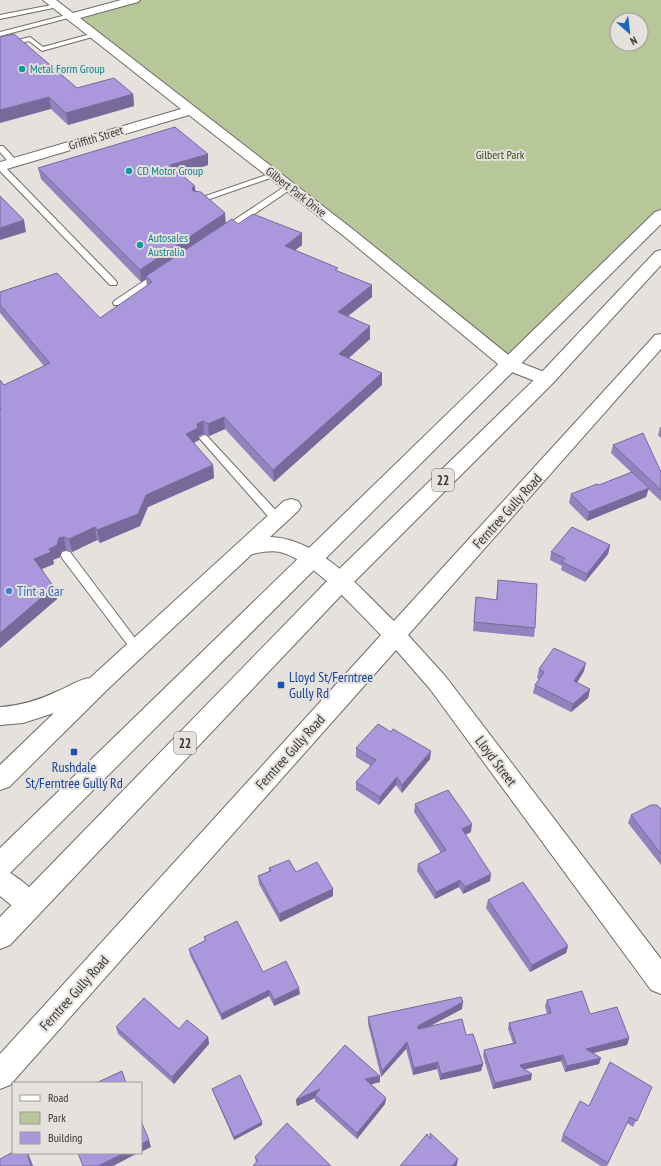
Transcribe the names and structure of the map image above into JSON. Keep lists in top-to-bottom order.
{
  "streets": {
    "main road": ["22"],
    "street": [
      "Griffith Street",
      "Gilbert Park Drive",
      "Ferntree Gully Road",
      "Lloyd Street"
    ]
  },
  "crossings": [
    ["Griffith Street", "Gilbert Park Drive"],
    ["Gilbert Park Drive", "22"],
    ["22", "Lloyd Street"],
    ["Ferntree Gully Road", "Lloyd Street"]
  ],
  "parks": ["Gilbert Park"],
  "places": {
    "other": [
      "Metal Form Group",
      "CD Motor Group",
      "Autosales Australia",
      "Tint a Car"
    ],
    "transit": ["Lloyd St/Ferntree Gully Rd", "Rushdale St/Ferntree Gully Rd"]
  },
  "legend": ["Road", "Park", "Building"],
  "north": "bottom right"
}
